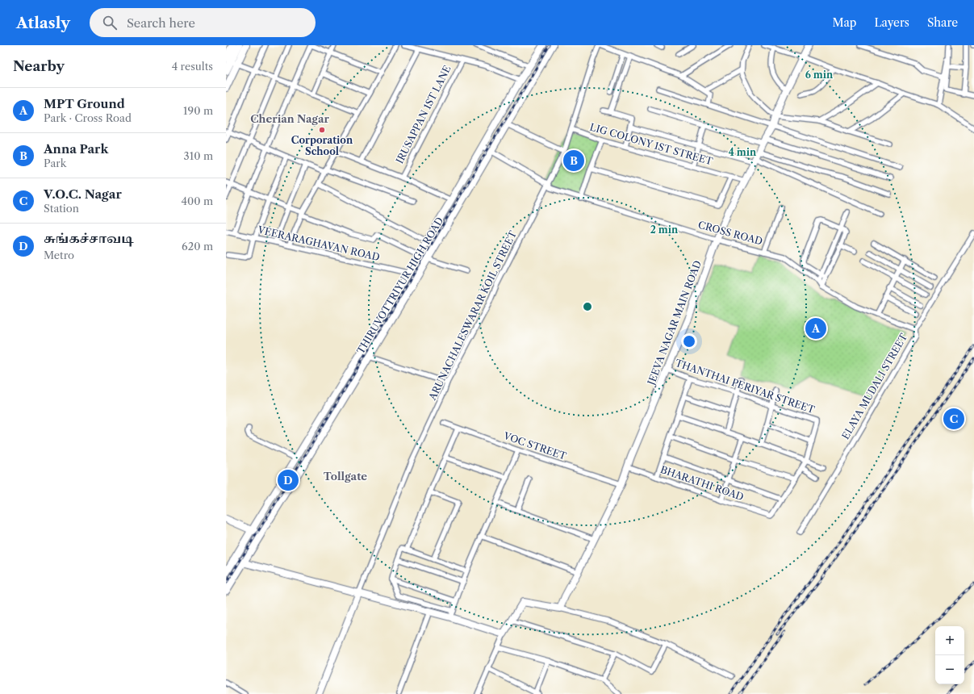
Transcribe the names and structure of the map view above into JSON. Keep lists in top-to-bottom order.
{
  "streets": {
    "main road": ["THIRUVOTTRIYUR HIGH ROAD", "JEEVA NAGAR MAIN ROAD"],
    "street": [
      "IRUSAPPAN 1ST LANE",
      "LIG COLONY 1ST STREET",
      "CROSS ROAD",
      "VEERARAGHAVAN ROAD",
      "ARUNACHALESWARAR KOIL STREET",
      "THANTHAI PERIYAR STREET",
      "ELAYA MUDALI STREET",
      "VOC STREET",
      "BHARATHI ROAD"
    ]
  },
  "crossings": [
    ["LIG COLONY 1ST STREET", "ARUNACHALESWARAR KOIL STREET"],
    ["LIG COLONY 1ST STREET", "JEEVA NAGAR MAIN ROAD"],
    ["CROSS ROAD", "THIRUVOTTRIYUR HIGH ROAD"],
    ["CROSS ROAD", "ARUNACHALESWARAR KOIL STREET"],
    ["CROSS ROAD", "JEEVA NAGAR MAIN ROAD"],
    ["CROSS ROAD", "ELAYA MUDALI STREET"],
    ["VEERARAGHAVAN ROAD", "THIRUVOTTRIYUR HIGH ROAD"],
    ["JEEVA NAGAR MAIN ROAD", "THANTHAI PERIYAR STREET"],
    ["JEEVA NAGAR MAIN ROAD", "VOC STREET"],
    ["JEEVA NAGAR MAIN ROAD", "BHARATHI ROAD"]
  ],
  "districts": ["Cherian Nagar", "Tollgate"],
  "places": ["Corporation School"],
  "page": {
    "header": "Atlasly",
    "search": "Search here",
    "nav": ["Map", "Layers", "Share"],
    "heading": ["Nearby", "4 results"],
    "list": [
      {
        "mark": "A",
        "name": "MPT Ground",
        "note": "Park · Cross Road",
        "value": "190 m"
      },
      {
        "mark": "B",
        "name": "Anna Park",
        "note": "Park",
        "value": "310 m"
      },
      {
        "mark": "C",
        "name": "V.O.C. Nagar",
        "note": "Station",
        "value": "400 m"
      },
      {
        "mark": "D",
        "name": "சுங்கச்சாவடி",
        "note": "Metro",
        "value": "620 m"
      }
    ],
    "pins": [
      "B",
      "A",
      "C",
      "D"
    ],
    "map_buttons": ["+", "−"]
  },
  "rings": ["6 min", "4 min", "2 min"]
}
